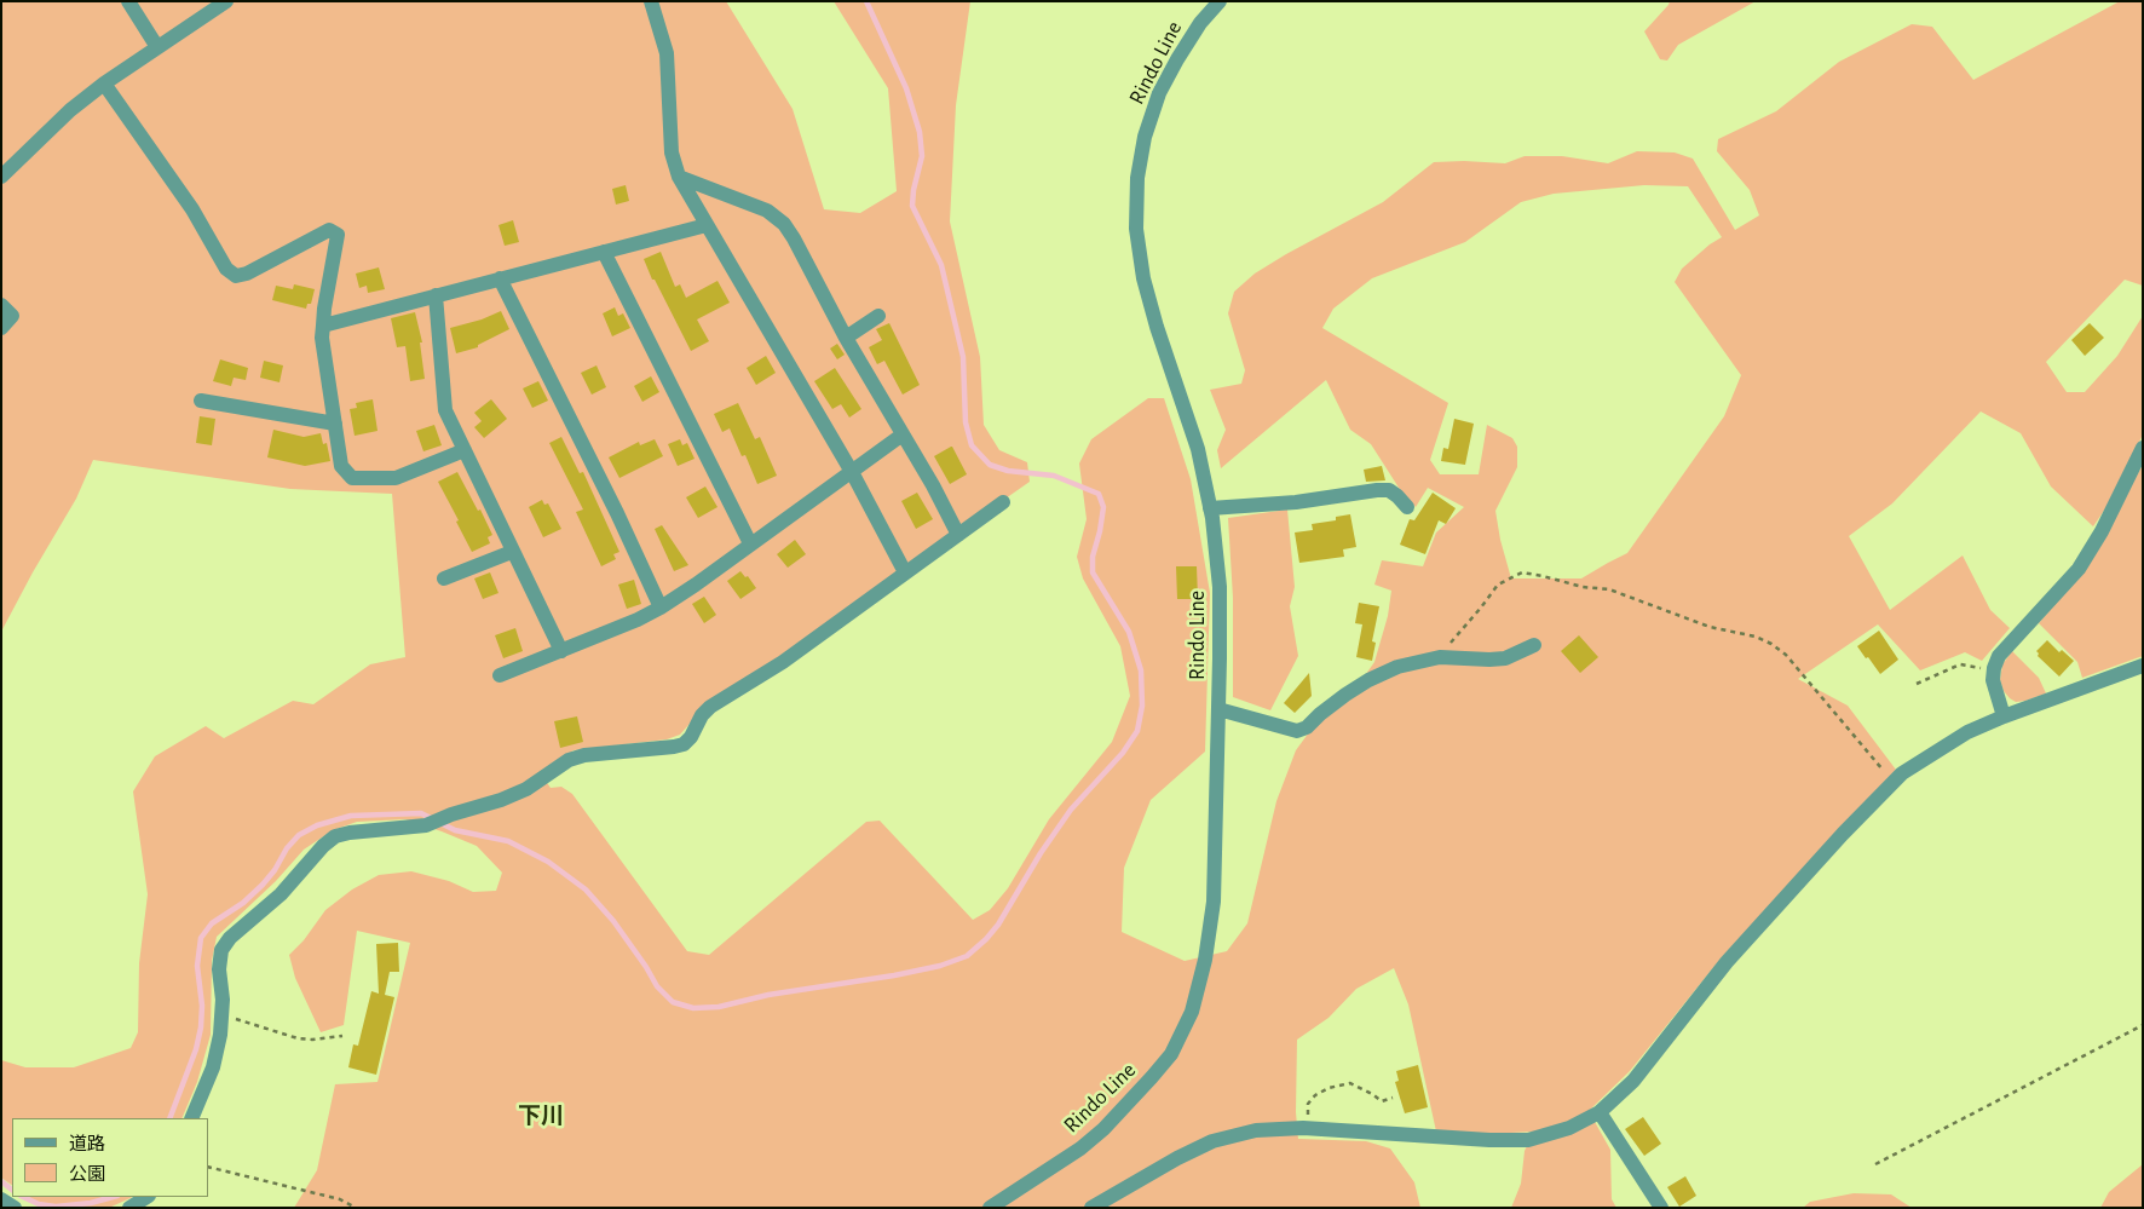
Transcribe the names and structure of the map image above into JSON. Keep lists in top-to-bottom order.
{
  "streets": {
    "street": ["Rindo Line"]
  },
  "districts": ["下川"],
  "legend": ["道路", "公園"]
}
